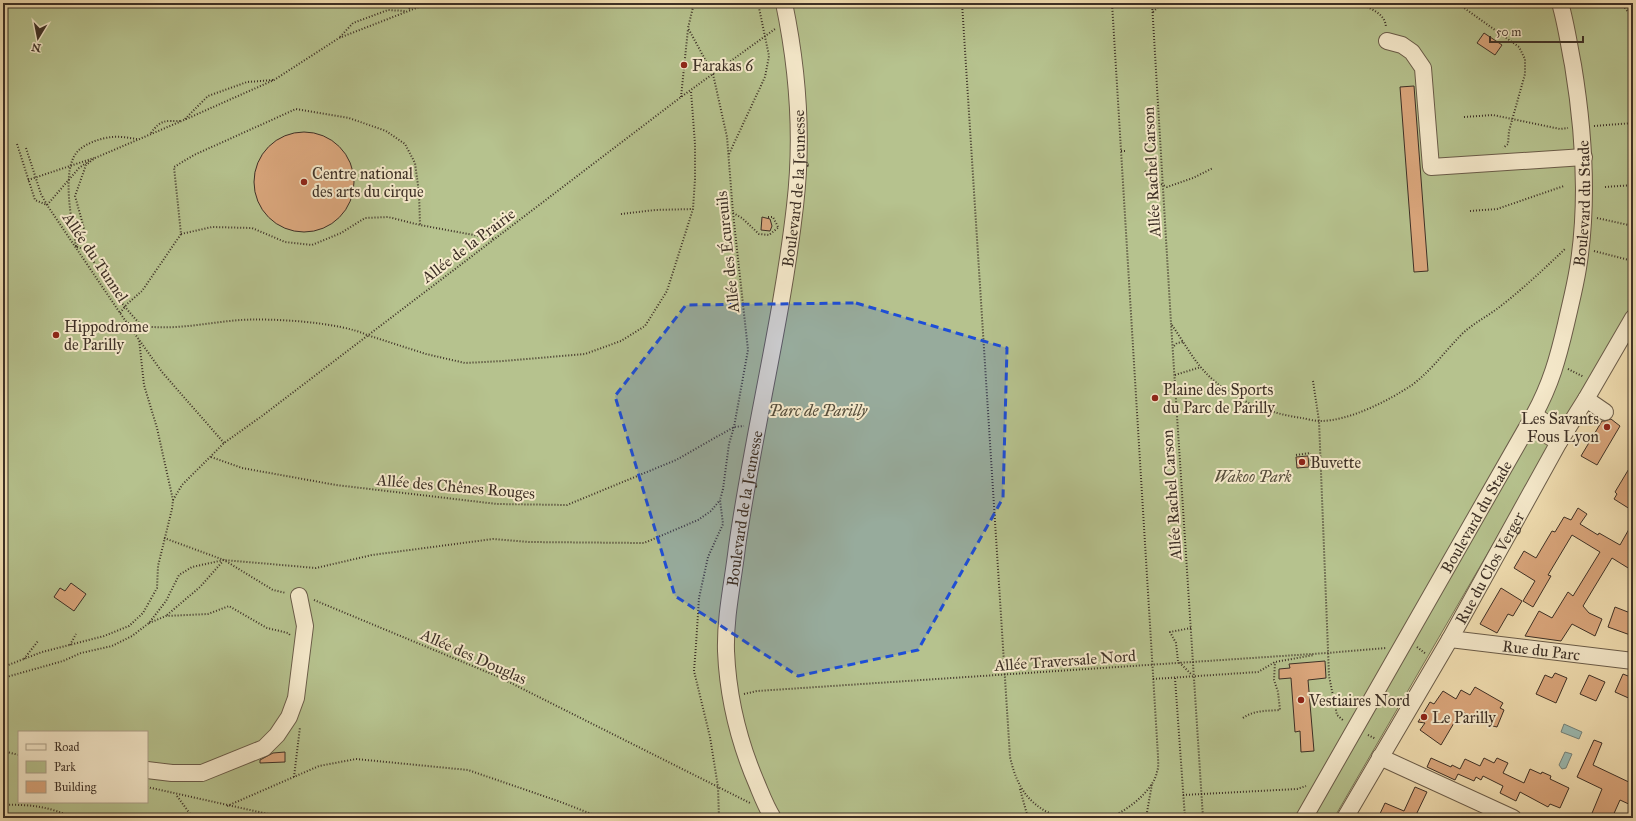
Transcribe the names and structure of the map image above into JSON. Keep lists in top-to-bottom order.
{
  "streets": {
    "street": [
      "Boulevard de la Jeunesse",
      "Boulevard du Stade",
      "Rue du Clos Verger",
      "Rue du Parc"
    ],
    "path": [
      "Allée Rachel Carson",
      "Allée de la Prairie",
      "Allée des Écureuils",
      "Allée du Tunnel",
      "Allée des Chênes Rouges",
      "Allée des Douglas",
      "Allée Traversale Nord"
    ]
  },
  "crossings": [
    ["Allée Rachel Carson", "Allée Traversale Nord"],
    ["Boulevard de la Jeunesse", "Allée de la Prairie"],
    ["Boulevard de la Jeunesse", "Allée des Chênes Rouges"],
    ["Boulevard de la Jeunesse", "Allée des Douglas"],
    ["Boulevard de la Jeunesse", "Allée Traversale Nord"],
    ["Boulevard du Stade", "Allée Traversale Nord"],
    ["Allée de la Prairie", "Allée des Écureuils"],
    ["Allée de la Prairie", "Allée du Tunnel"],
    ["Allée de la Prairie", "Allée des Chênes Rouges"],
    ["Allée des Écureuils", "Allée des Chênes Rouges"],
    ["Rue du Clos Verger", "Rue du Parc"]
  ],
  "parks": ["Parc de Parilly", "Wakoo Park"],
  "places": [
    "Farakas 6",
    "Centre national des arts du cirque",
    "Hippodrome de Parilly",
    "Plaine des Sports du Parc de Parilly",
    "Les Savants Fous Lyon",
    "Buvette",
    "Vestiaires Nord",
    "Le Parilly"
  ],
  "legend": ["Road", "Park", "Building"],
  "scale_bar": "50 m",
  "north": "bottom"
}
